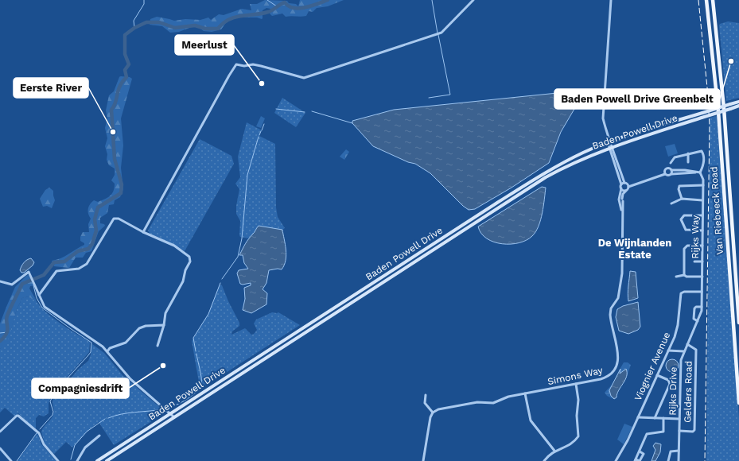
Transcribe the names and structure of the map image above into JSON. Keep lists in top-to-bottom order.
{
  "streets": {
    "main road": ["Baden Powell Drive", "Van Riebeeck Road"],
    "street": [
      "Rijks Way",
      "Viognier Avenue",
      "Simons Way",
      "Rijks Drive",
      "Gelders Road"
    ]
  },
  "crossings": [
    ["Rijks Way", "Viognier Avenue"],
    ["Rijks Way", "Rijks Drive"],
    ["Rijks Drive", "Gelders Road"]
  ],
  "districts": ["De Wijnlanden Estate"],
  "places": [
    "Baden Powell Drive Greenbelt",
    "Meerlust",
    "Eerste River",
    "Compagniesdrift"
  ]
}
